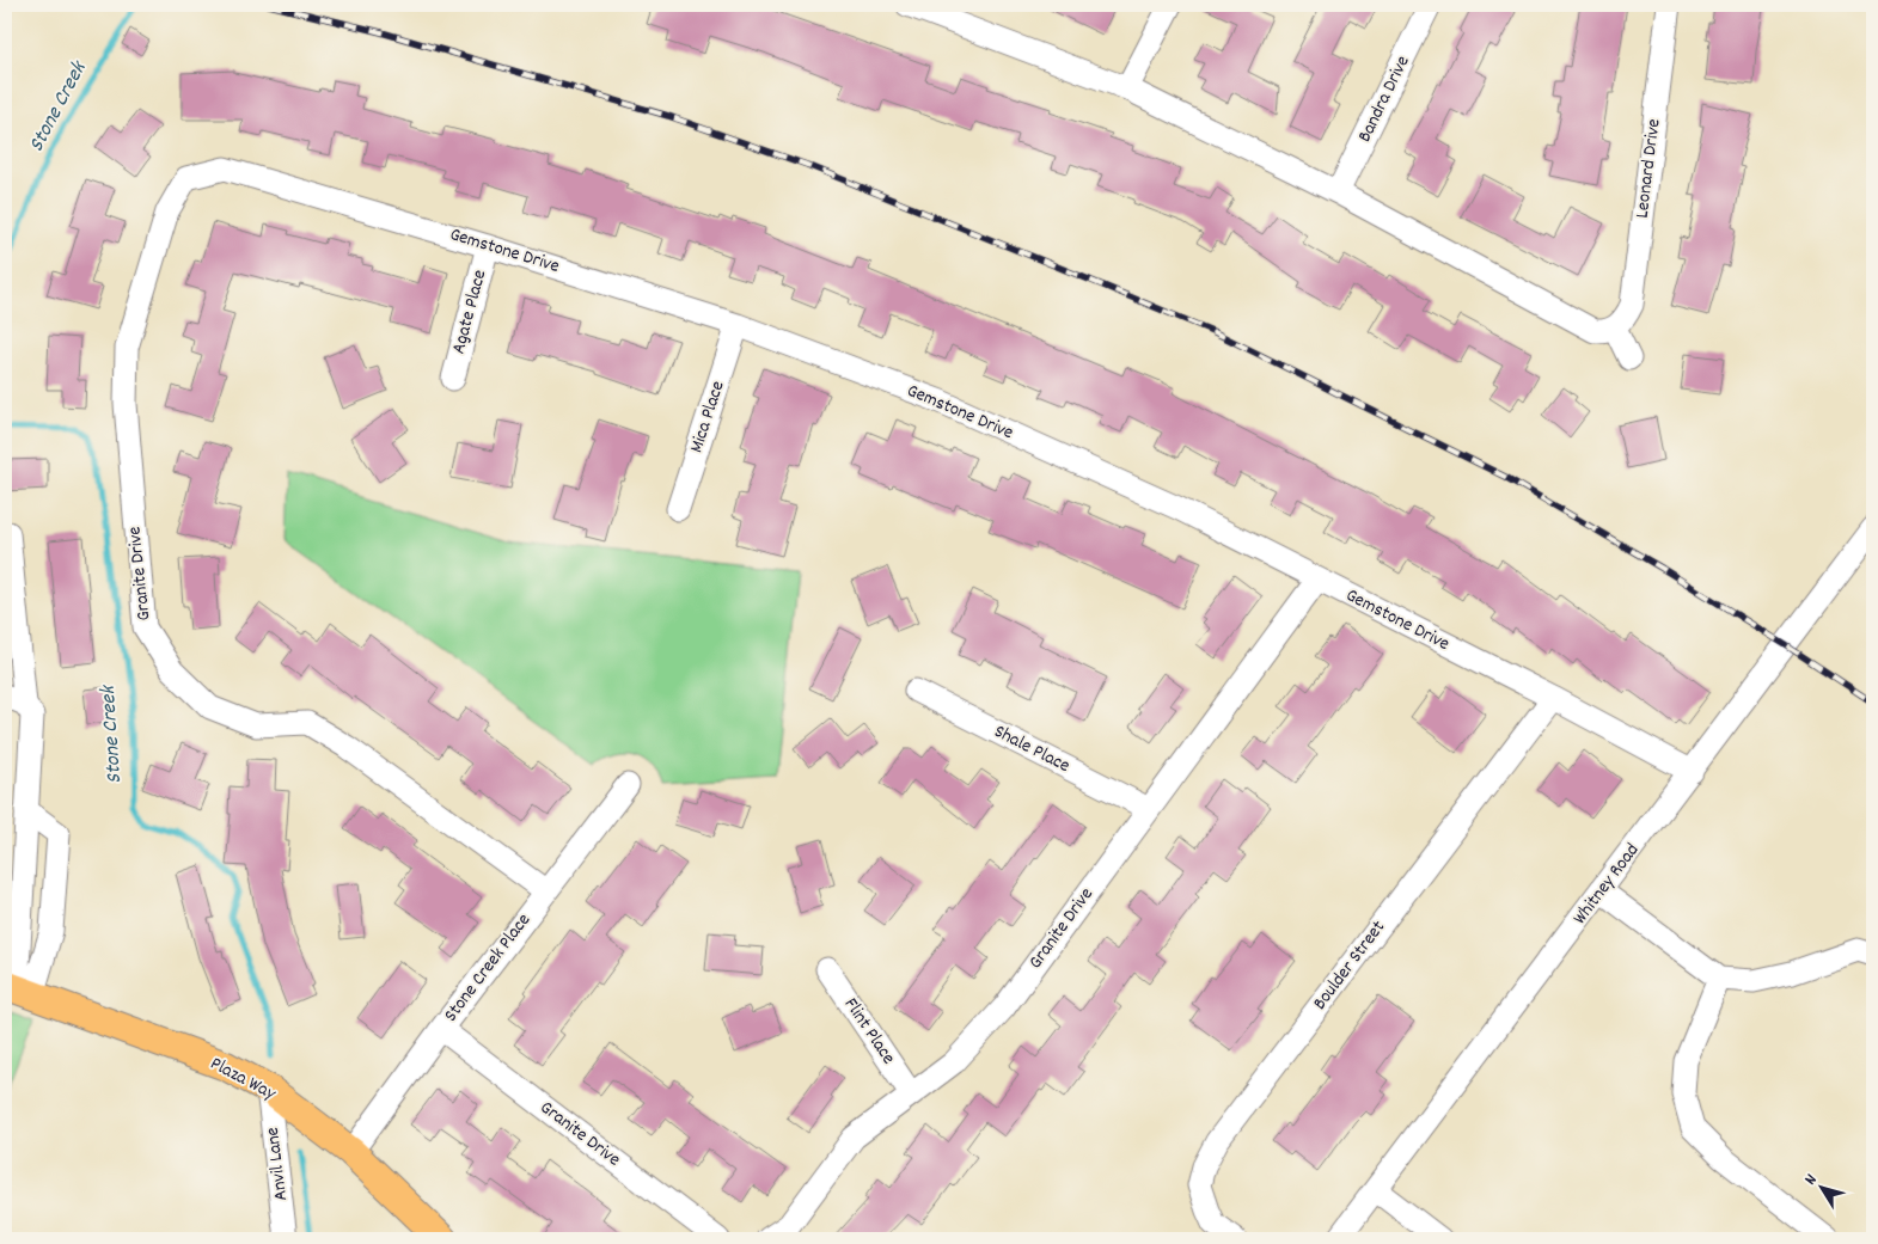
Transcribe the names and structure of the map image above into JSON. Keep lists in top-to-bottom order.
{
  "streets": {
    "main road": ["Plaza Way"],
    "street": [
      "Bandra Drive",
      "Leonard Drive",
      "Gemstone Drive",
      "Agate Place",
      "Mica Place",
      "Granite Drive",
      "Shale Place",
      "Whitney Road",
      "Boulder Street",
      "Stone Creek Place",
      "Flint Place",
      "Anvil Lane"
    ]
  },
  "crossings": [
    ["Gemstone Drive", "Agate Place"],
    ["Gemstone Drive", "Mica Place"],
    ["Gemstone Drive", "Granite Drive"],
    ["Gemstone Drive", "Whitney Road"],
    ["Gemstone Drive", "Boulder Street"],
    ["Granite Drive", "Shale Place"],
    ["Granite Drive", "Stone Creek Place"],
    ["Granite Drive", "Flint Place"],
    ["Stone Creek Place", "Plaza Way"],
    ["Plaza Way", "Anvil Lane"]
  ],
  "water": ["Stone Creek"],
  "north": "top left"
}
